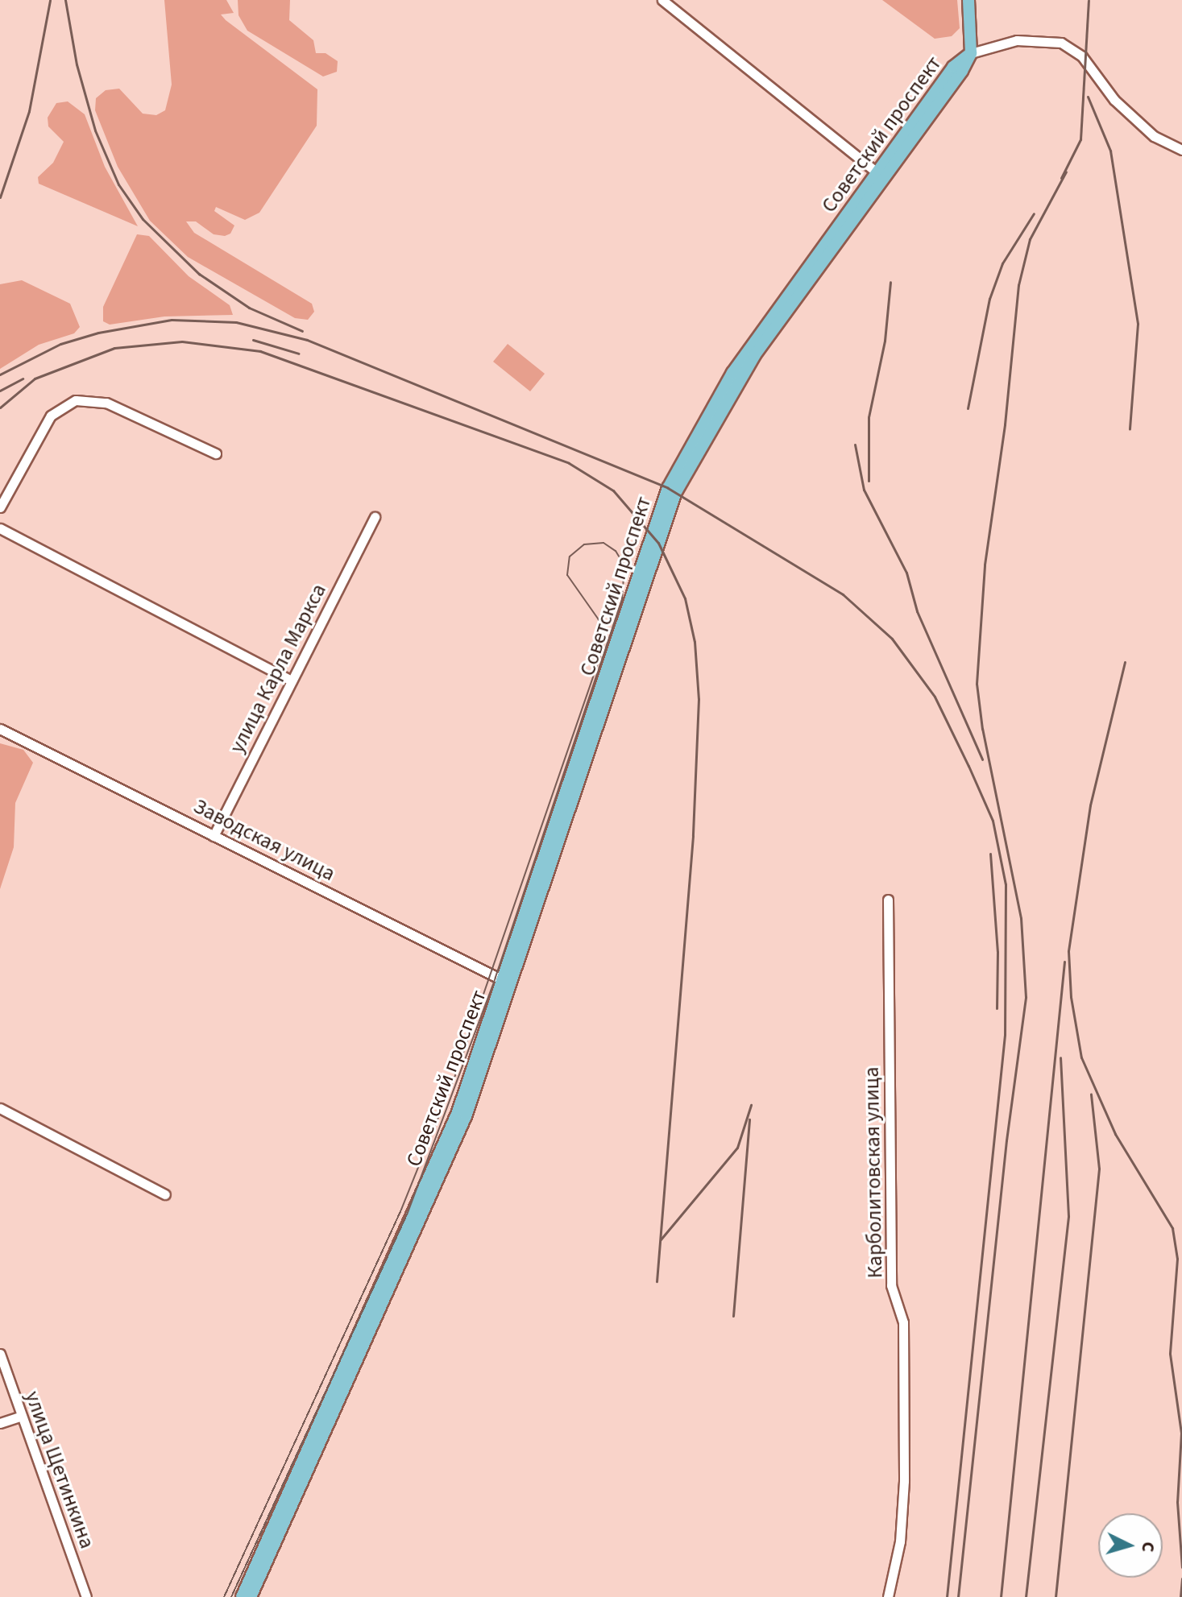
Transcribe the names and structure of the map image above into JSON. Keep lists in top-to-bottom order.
{
  "streets": {
    "main road": ["Советский проспект"],
    "street": [
      "улица Карла Маркса",
      "Заводская улица",
      "Карболитовская улица",
      "улица Щетинкина"
    ]
  },
  "crossings": [
    ["Советский проспект", "Заводская улица"],
    ["улица Карла Маркса", "Заводская улица"]
  ],
  "north": "right"
}
